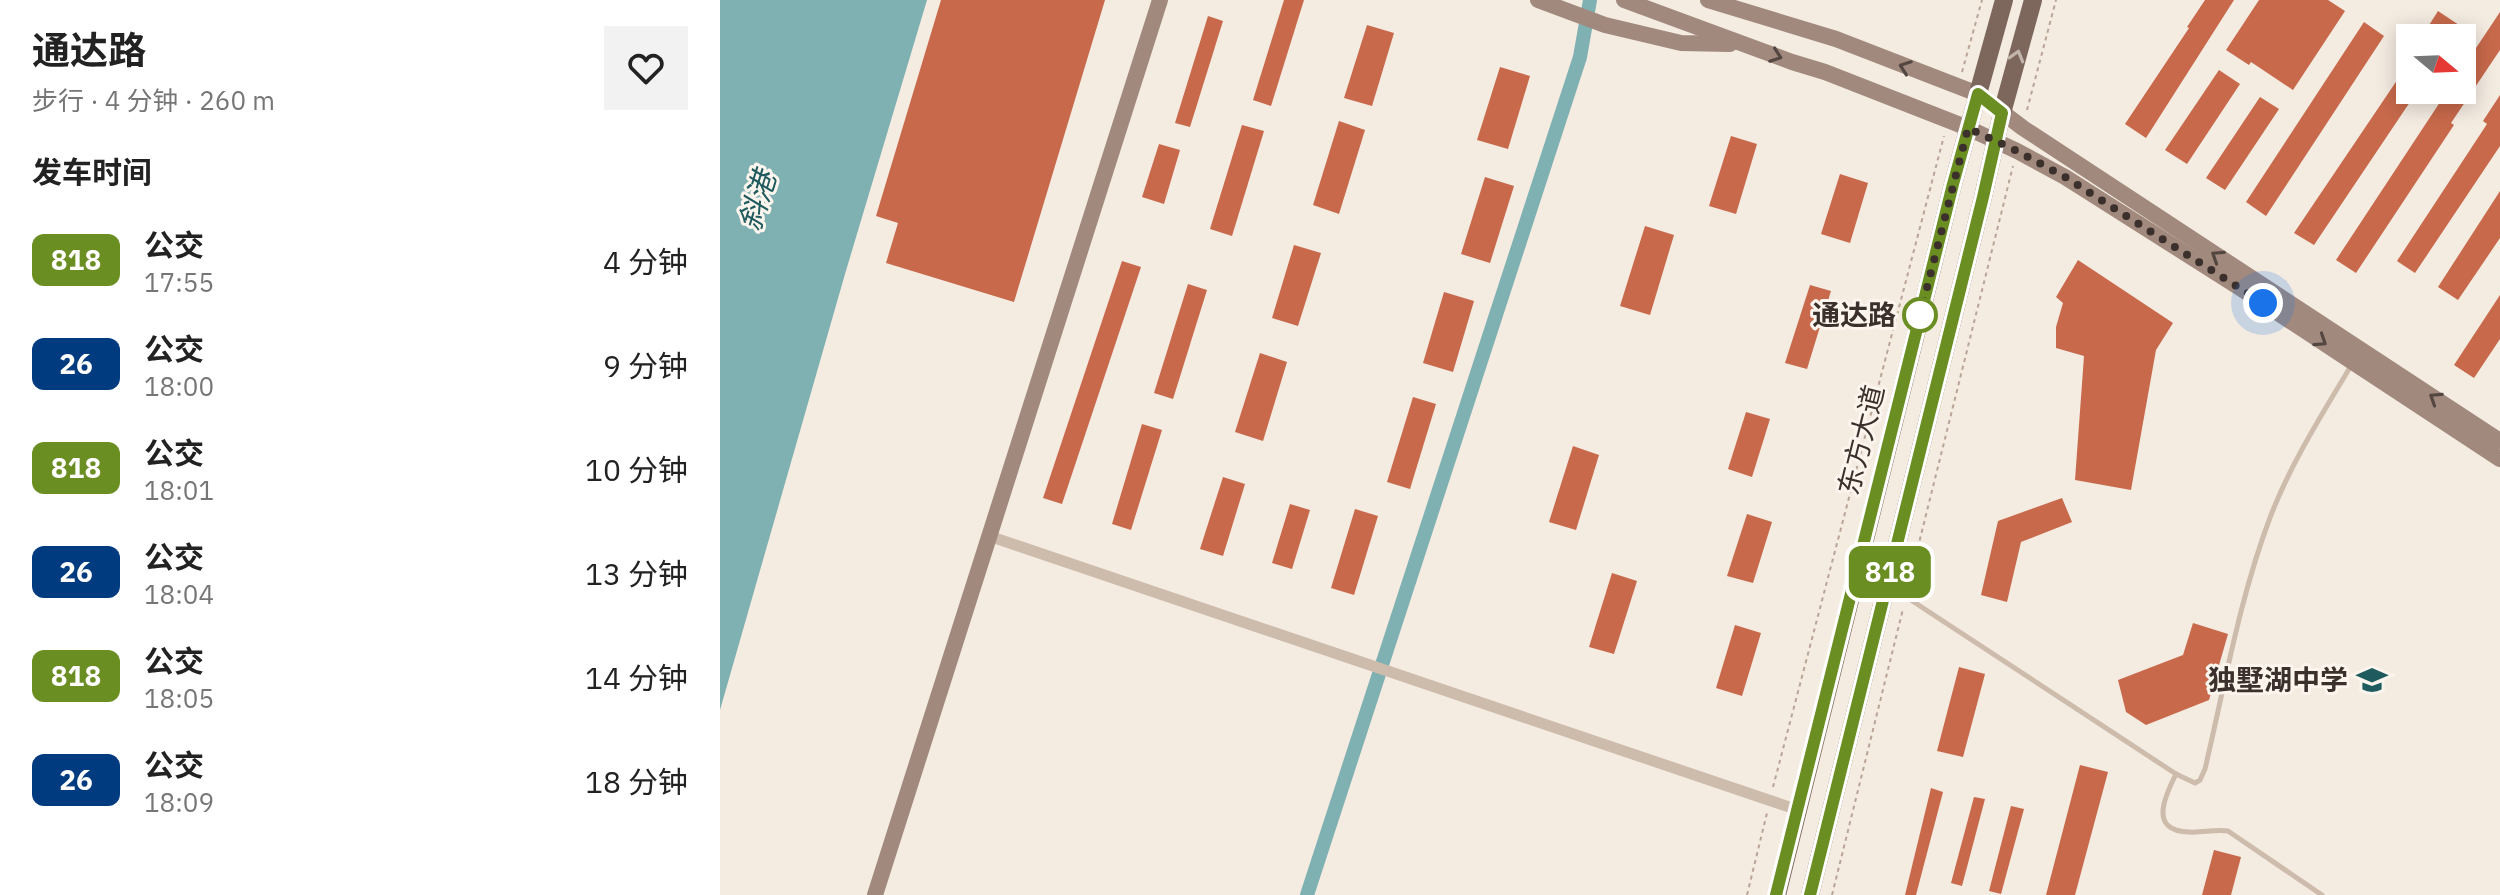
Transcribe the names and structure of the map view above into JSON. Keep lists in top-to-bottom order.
{
  "streets": {
    "main road": ["东方大道"]
  },
  "water": ["斜港"],
  "places": {
    "other": ["通达路"],
    "school or university": ["独墅湖中学"]
  },
  "lines": ["bus line 818"],
  "north": "right",
  "page": {
    "heading": [
      ["通达路", "步行 · 4 分钟 · 260 m"],
      "发车时间"
    ],
    "on_map": "818",
    "list": [
      {
        "mark": "818",
        "name": "公交",
        "note": "17:55",
        "value": "4 分钟"
      },
      {
        "mark": "26",
        "name": "公交",
        "note": "18:00",
        "value": "9 分钟"
      },
      {
        "mark": "818",
        "name": "公交",
        "note": "18:01",
        "value": "10 分钟"
      },
      {
        "mark": "26",
        "name": "公交",
        "note": "18:04",
        "value": "13 分钟"
      },
      {
        "mark": "818",
        "name": "公交",
        "note": "18:05",
        "value": "14 分钟"
      },
      {
        "mark": "26",
        "name": "公交",
        "note": "18:09",
        "value": "18 分钟"
      }
    ]
  }
}
